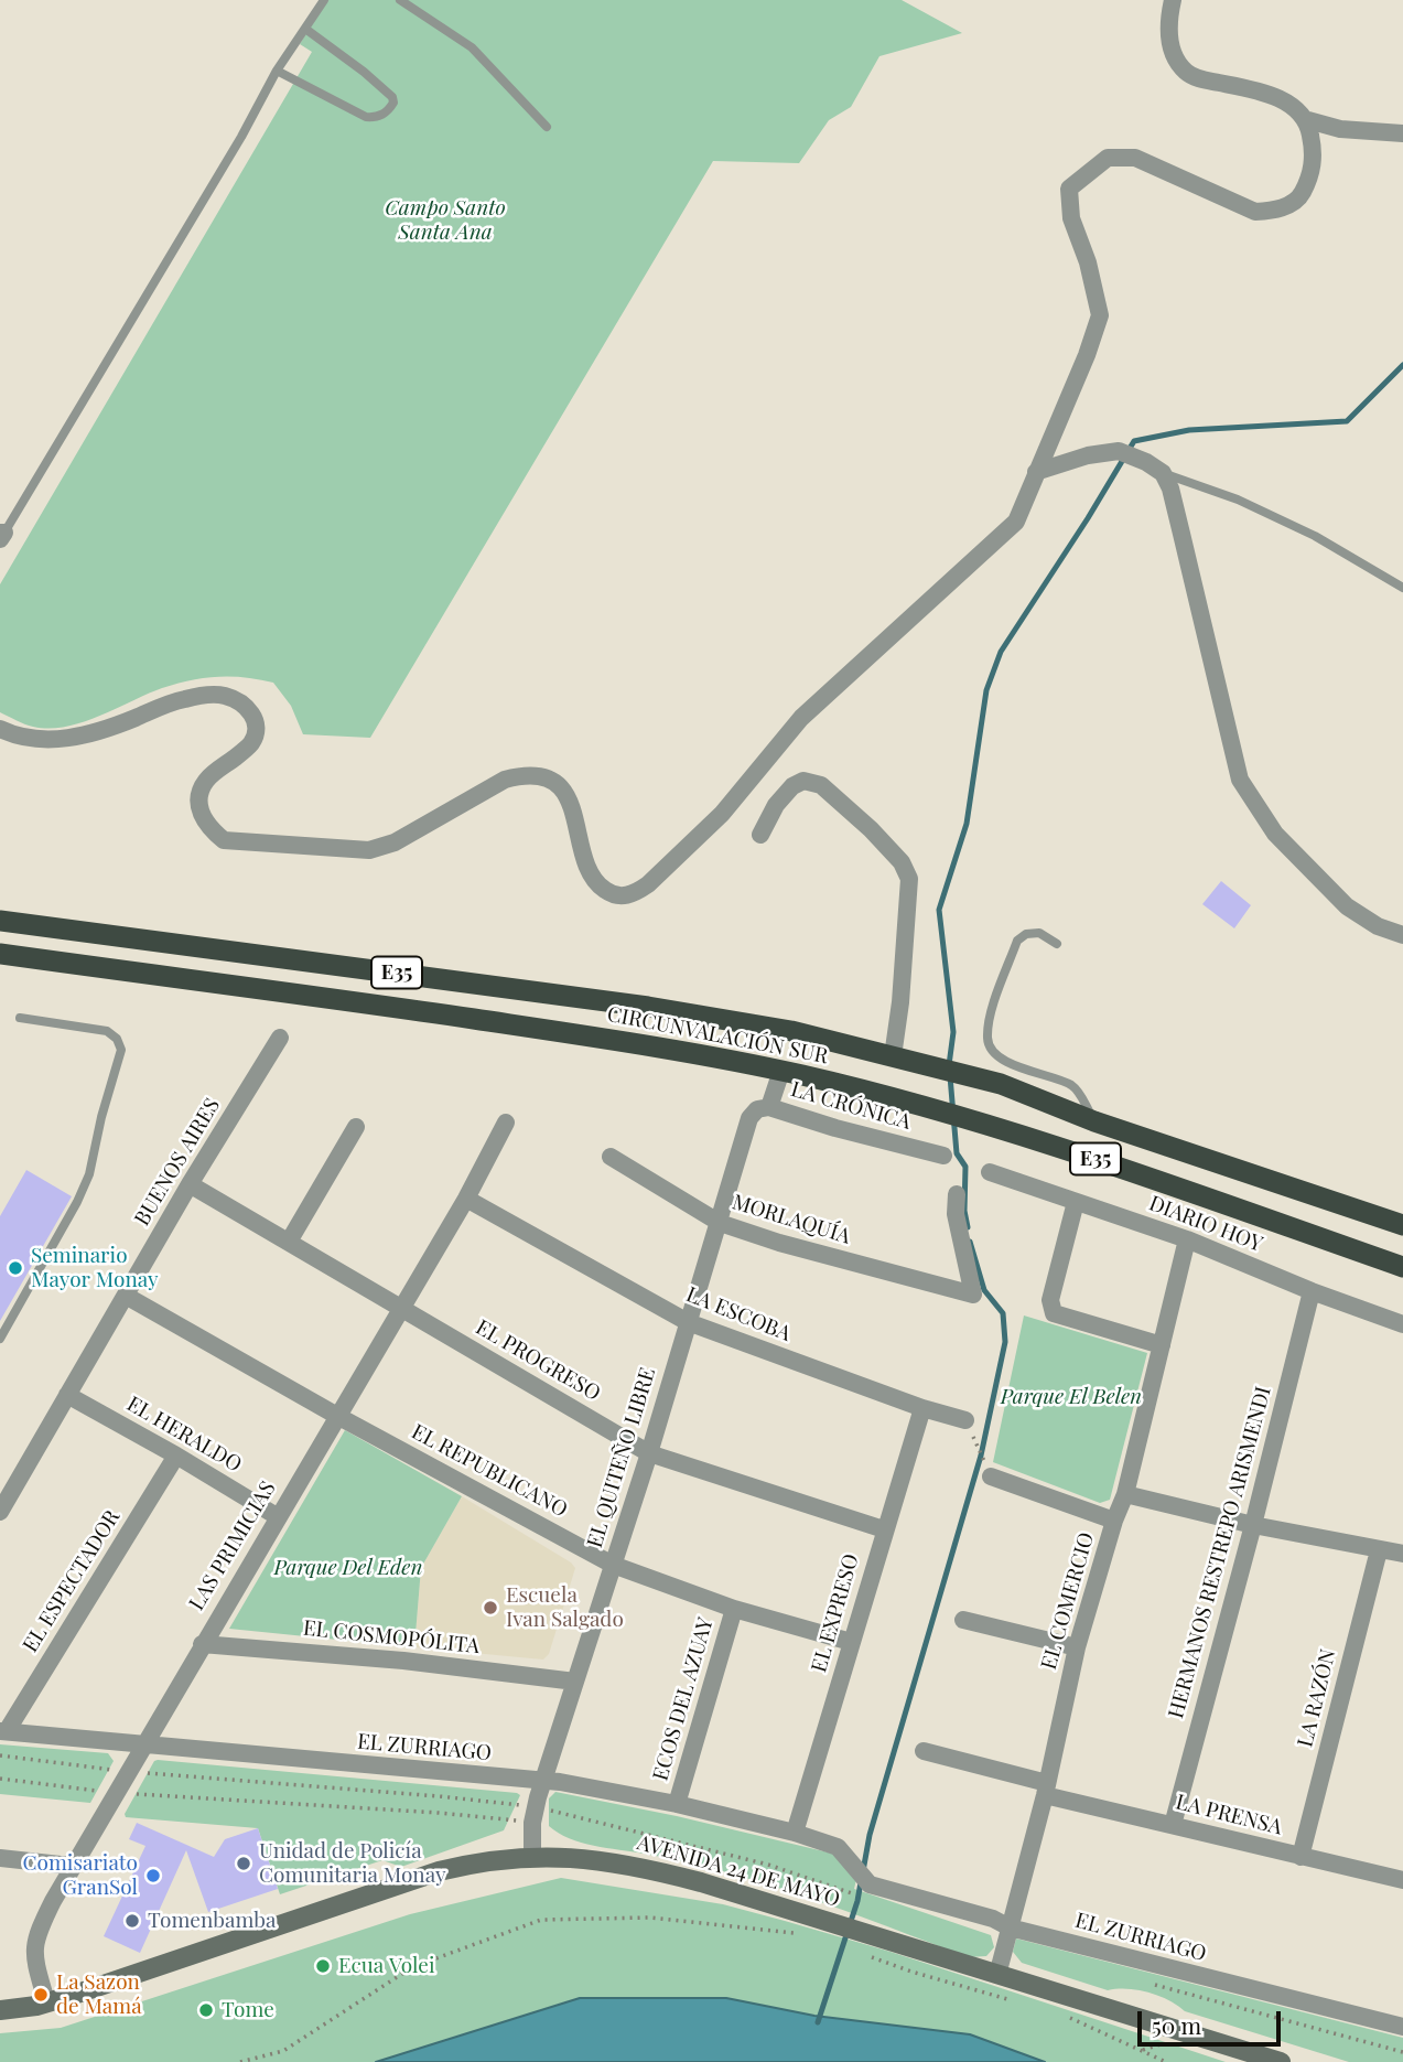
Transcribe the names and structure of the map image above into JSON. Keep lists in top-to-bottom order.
{
  "streets": {
    "highway": ["E35", "CIRCUNVALACIÓN SUR"],
    "main road": ["AVENIDA 24 DE MAYO"],
    "street": [
      "LA CRÓNICA",
      "BUENOS AIRES",
      "MORLAQUÍA",
      "DIARIO HOY",
      "LA ESCOBA",
      "EL PROGRESO",
      "EL HERALDO",
      "EL QUITEÑO LIBRE",
      "EL REPUBLICANO",
      "LAS PRIMICIAS",
      "HERMANOS RESTREPO ARISMENDI",
      "EL ESPECTADOR",
      "EL COMERCIO",
      "EL EXPRESO",
      "EL COSMOPÓLITA",
      "LA RAZÓN",
      "ECOS DEL AZUAY",
      "EL ZURRIAGO",
      "LA PRENSA"
    ]
  },
  "crossings": [
    ["LA CRÓNICA", "EL QUITEÑO LIBRE"],
    ["BUENOS AIRES", "EL PROGRESO"],
    ["BUENOS AIRES", "EL HERALDO"],
    ["BUENOS AIRES", "EL REPUBLICANO"],
    ["MORLAQUÍA", "EL QUITEÑO LIBRE"],
    ["DIARIO HOY", "HERMANOS RESTREPO ARISMENDI"],
    ["DIARIO HOY", "EL COMERCIO"],
    ["LA ESCOBA", "EL QUITEÑO LIBRE"],
    ["LA ESCOBA", "LAS PRIMICIAS"],
    ["LA ESCOBA", "EL EXPRESO"],
    ["EL PROGRESO", "EL QUITEÑO LIBRE"],
    ["EL PROGRESO", "LAS PRIMICIAS"],
    ["EL PROGRESO", "EL EXPRESO"],
    ["EL HERALDO", "LAS PRIMICIAS"],
    ["EL HERALDO", "EL ESPECTADOR"],
    ["EL QUITEÑO LIBRE", "EL REPUBLICANO"],
    ["EL QUITEÑO LIBRE", "EL COSMOPÓLITA"],
    ["EL QUITEÑO LIBRE", "EL ZURRIAGO"],
    ["EL QUITEÑO LIBRE", "AVENIDA 24 DE MAYO"],
    ["EL REPUBLICANO", "LAS PRIMICIAS"],
    ["EL REPUBLICANO", "EL EXPRESO"],
    ["EL REPUBLICANO", "ECOS DEL AZUAY"],
    ["LAS PRIMICIAS", "EL COSMOPÓLITA"],
    ["LAS PRIMICIAS", "EL ZURRIAGO"],
    ["LAS PRIMICIAS", "AVENIDA 24 DE MAYO"],
    ["HERMANOS RESTREPO ARISMENDI", "LA PRENSA"],
    ["EL ESPECTADOR", "EL ZURRIAGO"],
    ["EL COMERCIO", "EL ZURRIAGO"],
    ["EL COMERCIO", "LA PRENSA"],
    ["EL COMERCIO", "AVENIDA 24 DE MAYO"],
    ["EL EXPRESO", "EL ZURRIAGO"],
    ["LA RAZÓN", "LA PRENSA"],
    ["ECOS DEL AZUAY", "EL ZURRIAGO"]
  ],
  "parks": ["Campo Santo Santa Ana", "Parque El Belen", "Parque Del Eden"],
  "places": [
    "Seminario Mayor Monay",
    "Escuela Ivan Salgado",
    "Unidad de Policía Comunitaria Monay",
    "Comisariato GranSol",
    "Tomenbamba",
    "Ecua Volei",
    "La Sazon de Mamá",
    "Tome"
  ],
  "scale_bar": "50 m"
}
